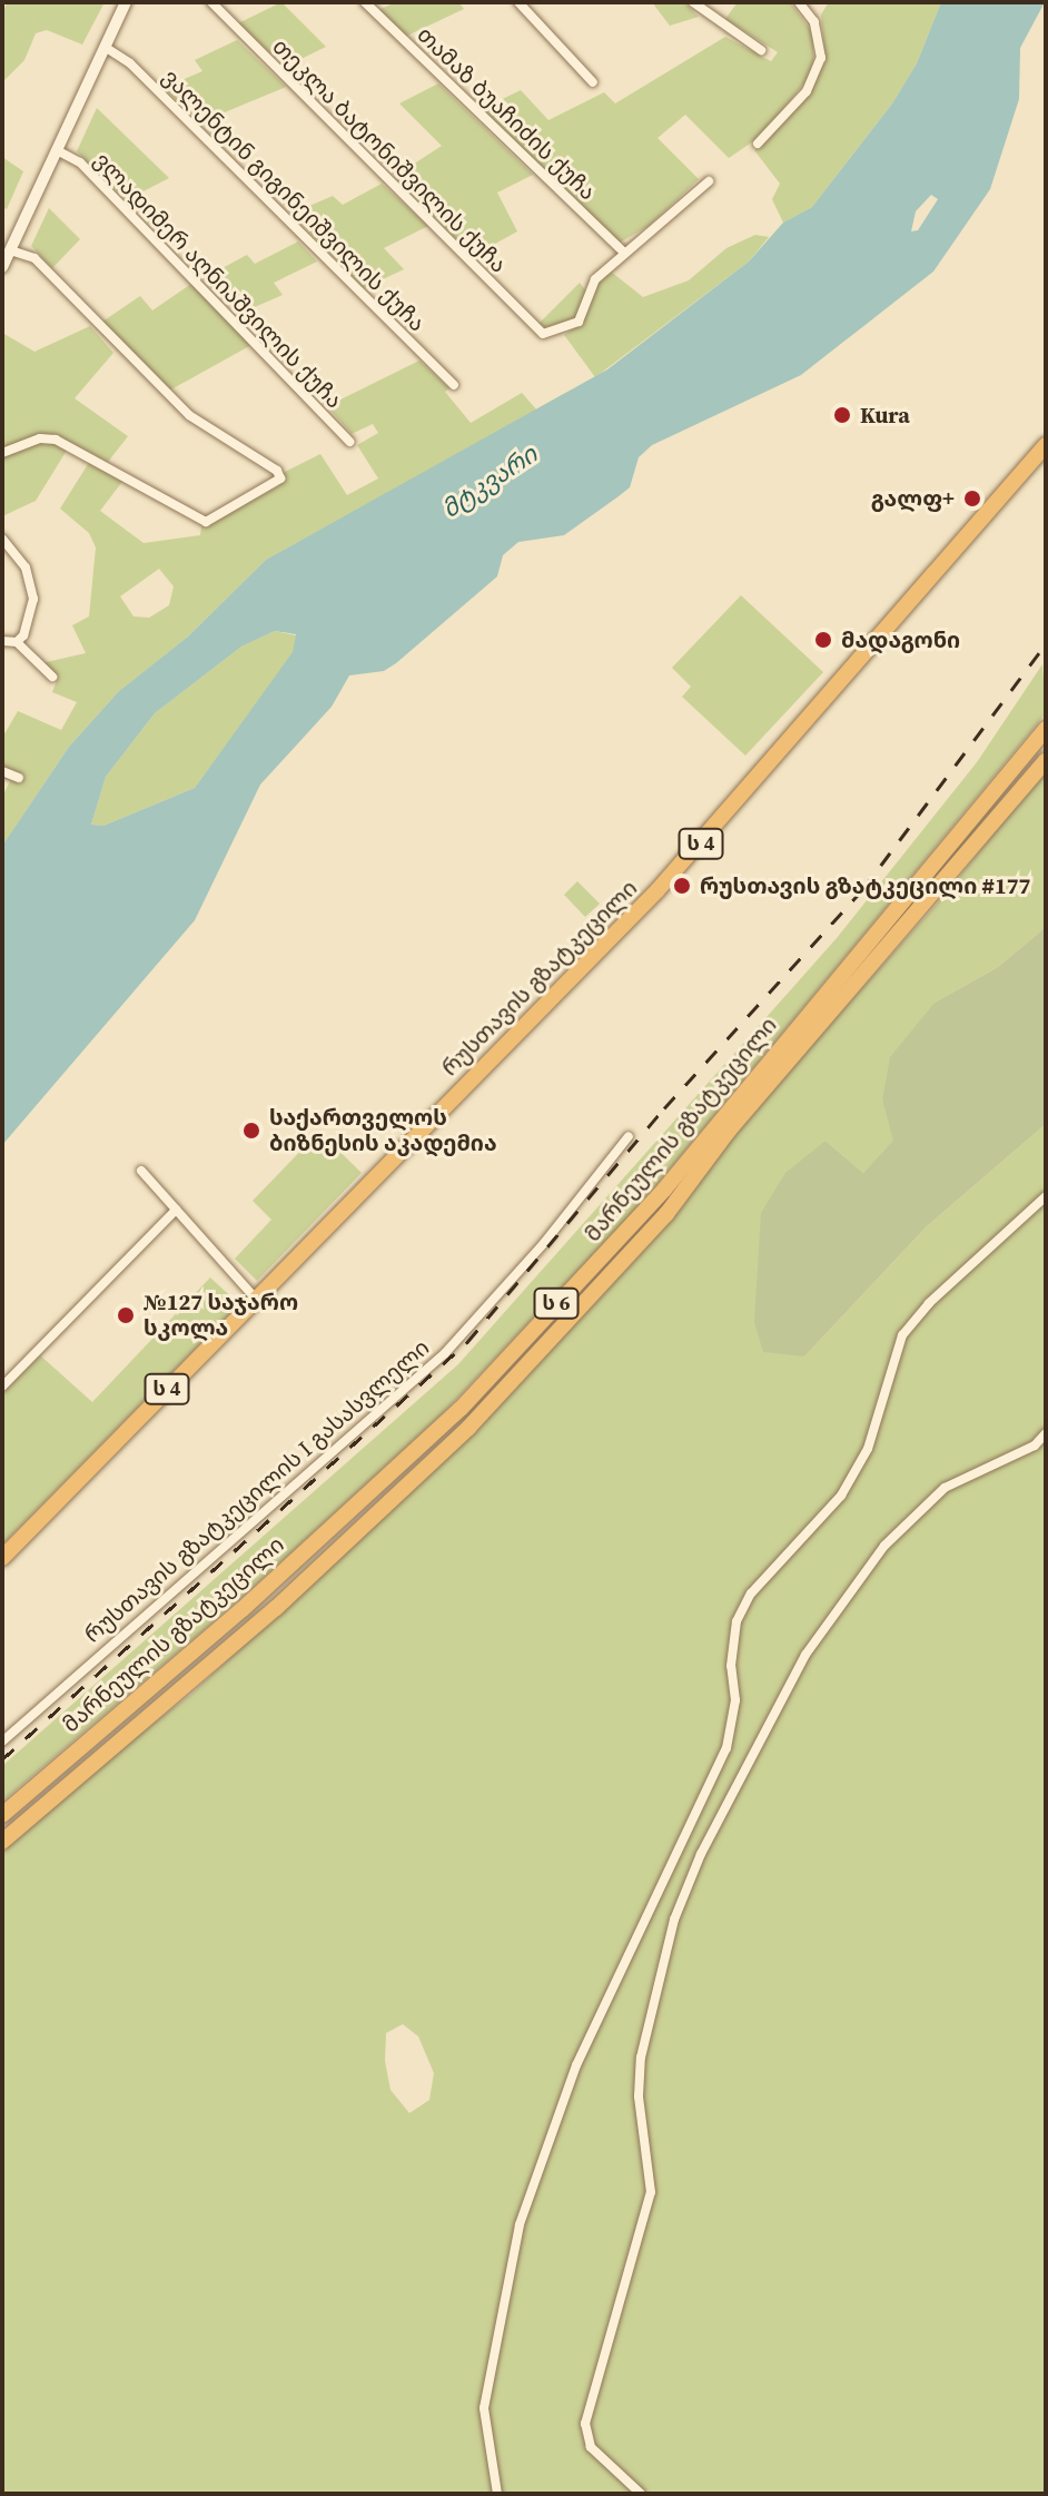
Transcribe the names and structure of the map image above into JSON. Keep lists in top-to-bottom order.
{
  "streets": {
    "highway": [
      "ს 4",
      "რუსთავის გზატკეცილი",
      "მარნეულის გზატკეცილი",
      "ს 6"
    ],
    "street": [
      "თამაზ ბუაჩიძის ქუჩა",
      "თეკლა ბატონიშვილის ქუჩა",
      "ვალენტინ გიგინეიშვილის ქუჩა",
      "ვლადიმერ აღნიაშვილის ქუჩა",
      "რუსთავის გზატკეცილის I გასასვლელი"
    ]
  },
  "crossings": [
    ["თამაზ ბუაჩიძის ქუჩა", "თეკლა ბატონიშვილის ქუჩა"]
  ],
  "water": ["მტკვარი"],
  "places": [
    "Kura",
    "გალფ+",
    "მადაგონი",
    "რუსთავის გზატკეცილი #177",
    "საქართველოს ბიზნესის აკადემია",
    "№127 საჯარო სკოლა"
  ]
}
